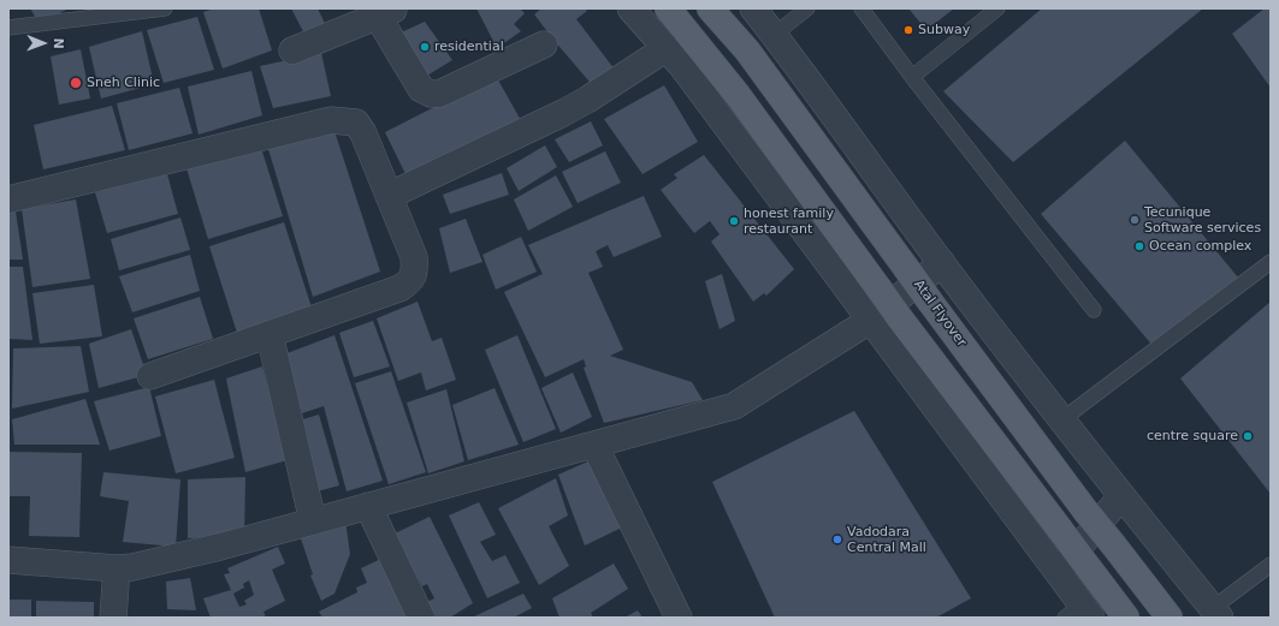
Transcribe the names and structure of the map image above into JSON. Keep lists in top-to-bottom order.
{
  "streets": {
    "main road": ["Atal Flyover"]
  },
  "places": [
    "Subway",
    "residential",
    "Sneh Clinic",
    "Tecunique Software services",
    "honest family restaurant",
    "Ocean complex",
    "centre square",
    "Vadodara Central Mall"
  ],
  "north": "right"
}
